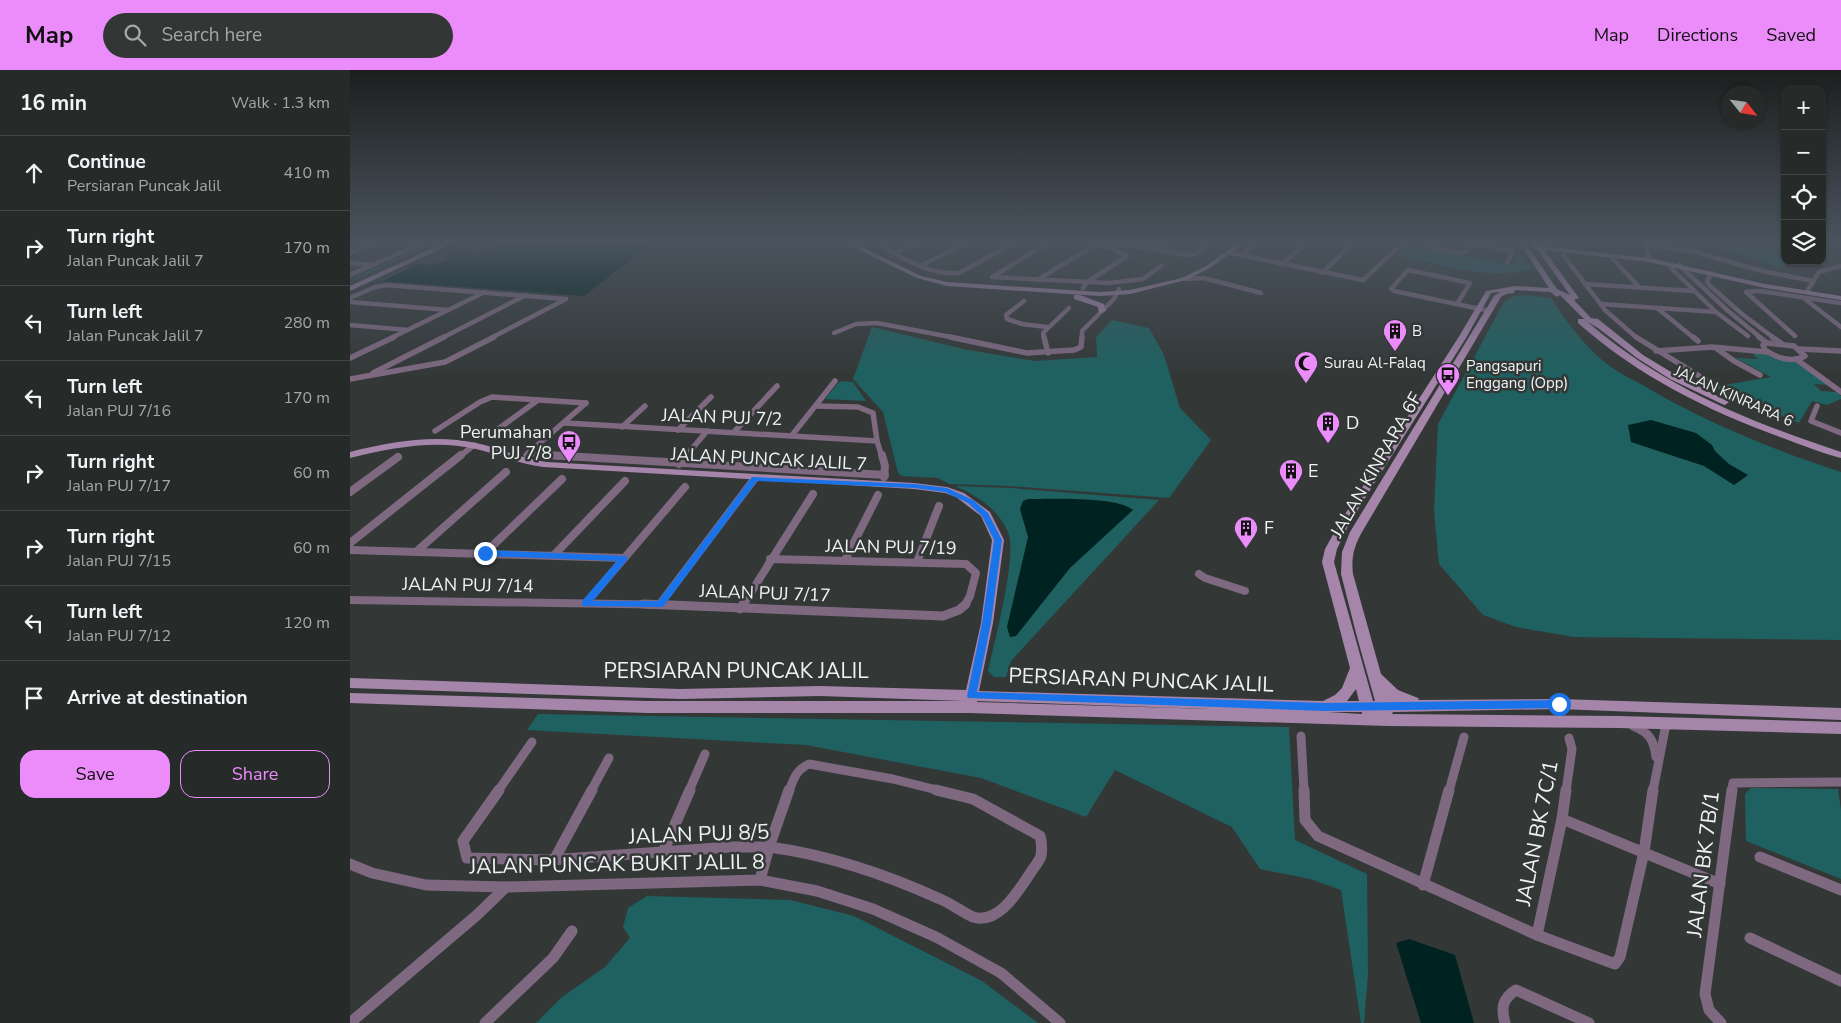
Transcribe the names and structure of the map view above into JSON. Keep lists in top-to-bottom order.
{
  "streets": {
    "main road": [
      "JALAN KINRARA 6",
      "JALAN PUNCAK JALIL 7",
      "JALAN KINRARA 6F",
      "PERSIARAN PUNCAK JALIL"
    ],
    "street": [
      "JALAN PUJ 7/2",
      "JALAN PUJ 7/19",
      "JALAN PUJ 7/14",
      "JALAN PUJ 7/17",
      "JALAN BK 7C/1",
      "JALAN PUJ 8/5",
      "JALAN PUNCAK BUKIT JALIL 8",
      "JALAN BK 7B/1"
    ]
  },
  "crossings": [
    ["JALAN KINRARA 6", "JALAN KINRARA 6F"],
    ["JALAN PUNCAK JALIL 7", "PERSIARAN PUNCAK JALIL"],
    ["JALAN KINRARA 6F", "PERSIARAN PUNCAK JALIL"],
    ["JALAN PUJ 7/19", "JALAN PUJ 7/17"],
    ["JALAN PUJ 7/14", "JALAN PUJ 7/17"]
  ],
  "places": {
    "building": [
      "B",
      "D",
      "E",
      "F"
    ],
    "mosque": ["Surau Al-Falaq"],
    "bus stop": ["Pangsapuri Enggang (Opp)", "Perumahan PUJ 7/8"]
  },
  "north": "bottom right",
  "page": {
    "header": "Map",
    "search": "Search here",
    "nav": ["Map", "Directions", "Saved"],
    "heading": ["16 min", "Walk · 1.3 km"],
    "map_buttons": ["+", "−"],
    "list": [
      ["Continue", "Persiaran Puncak Jalil", "410 m"],
      ["Turn right", "Jalan Puncak Jalil 7", "170 m"],
      ["Turn left", "Jalan Puncak Jalil 7", "280 m"],
      ["Turn left", "Jalan PUJ 7/16", "170 m"],
      ["Turn right", "Jalan PUJ 7/17", "60 m"],
      ["Turn right", "Jalan PUJ 7/15", "60 m"],
      ["Turn left", "Jalan PUJ 7/12", "120 m"],
      "Arrive at destination"
    ],
    "buttons": ["Save", "Share"]
  }
}
